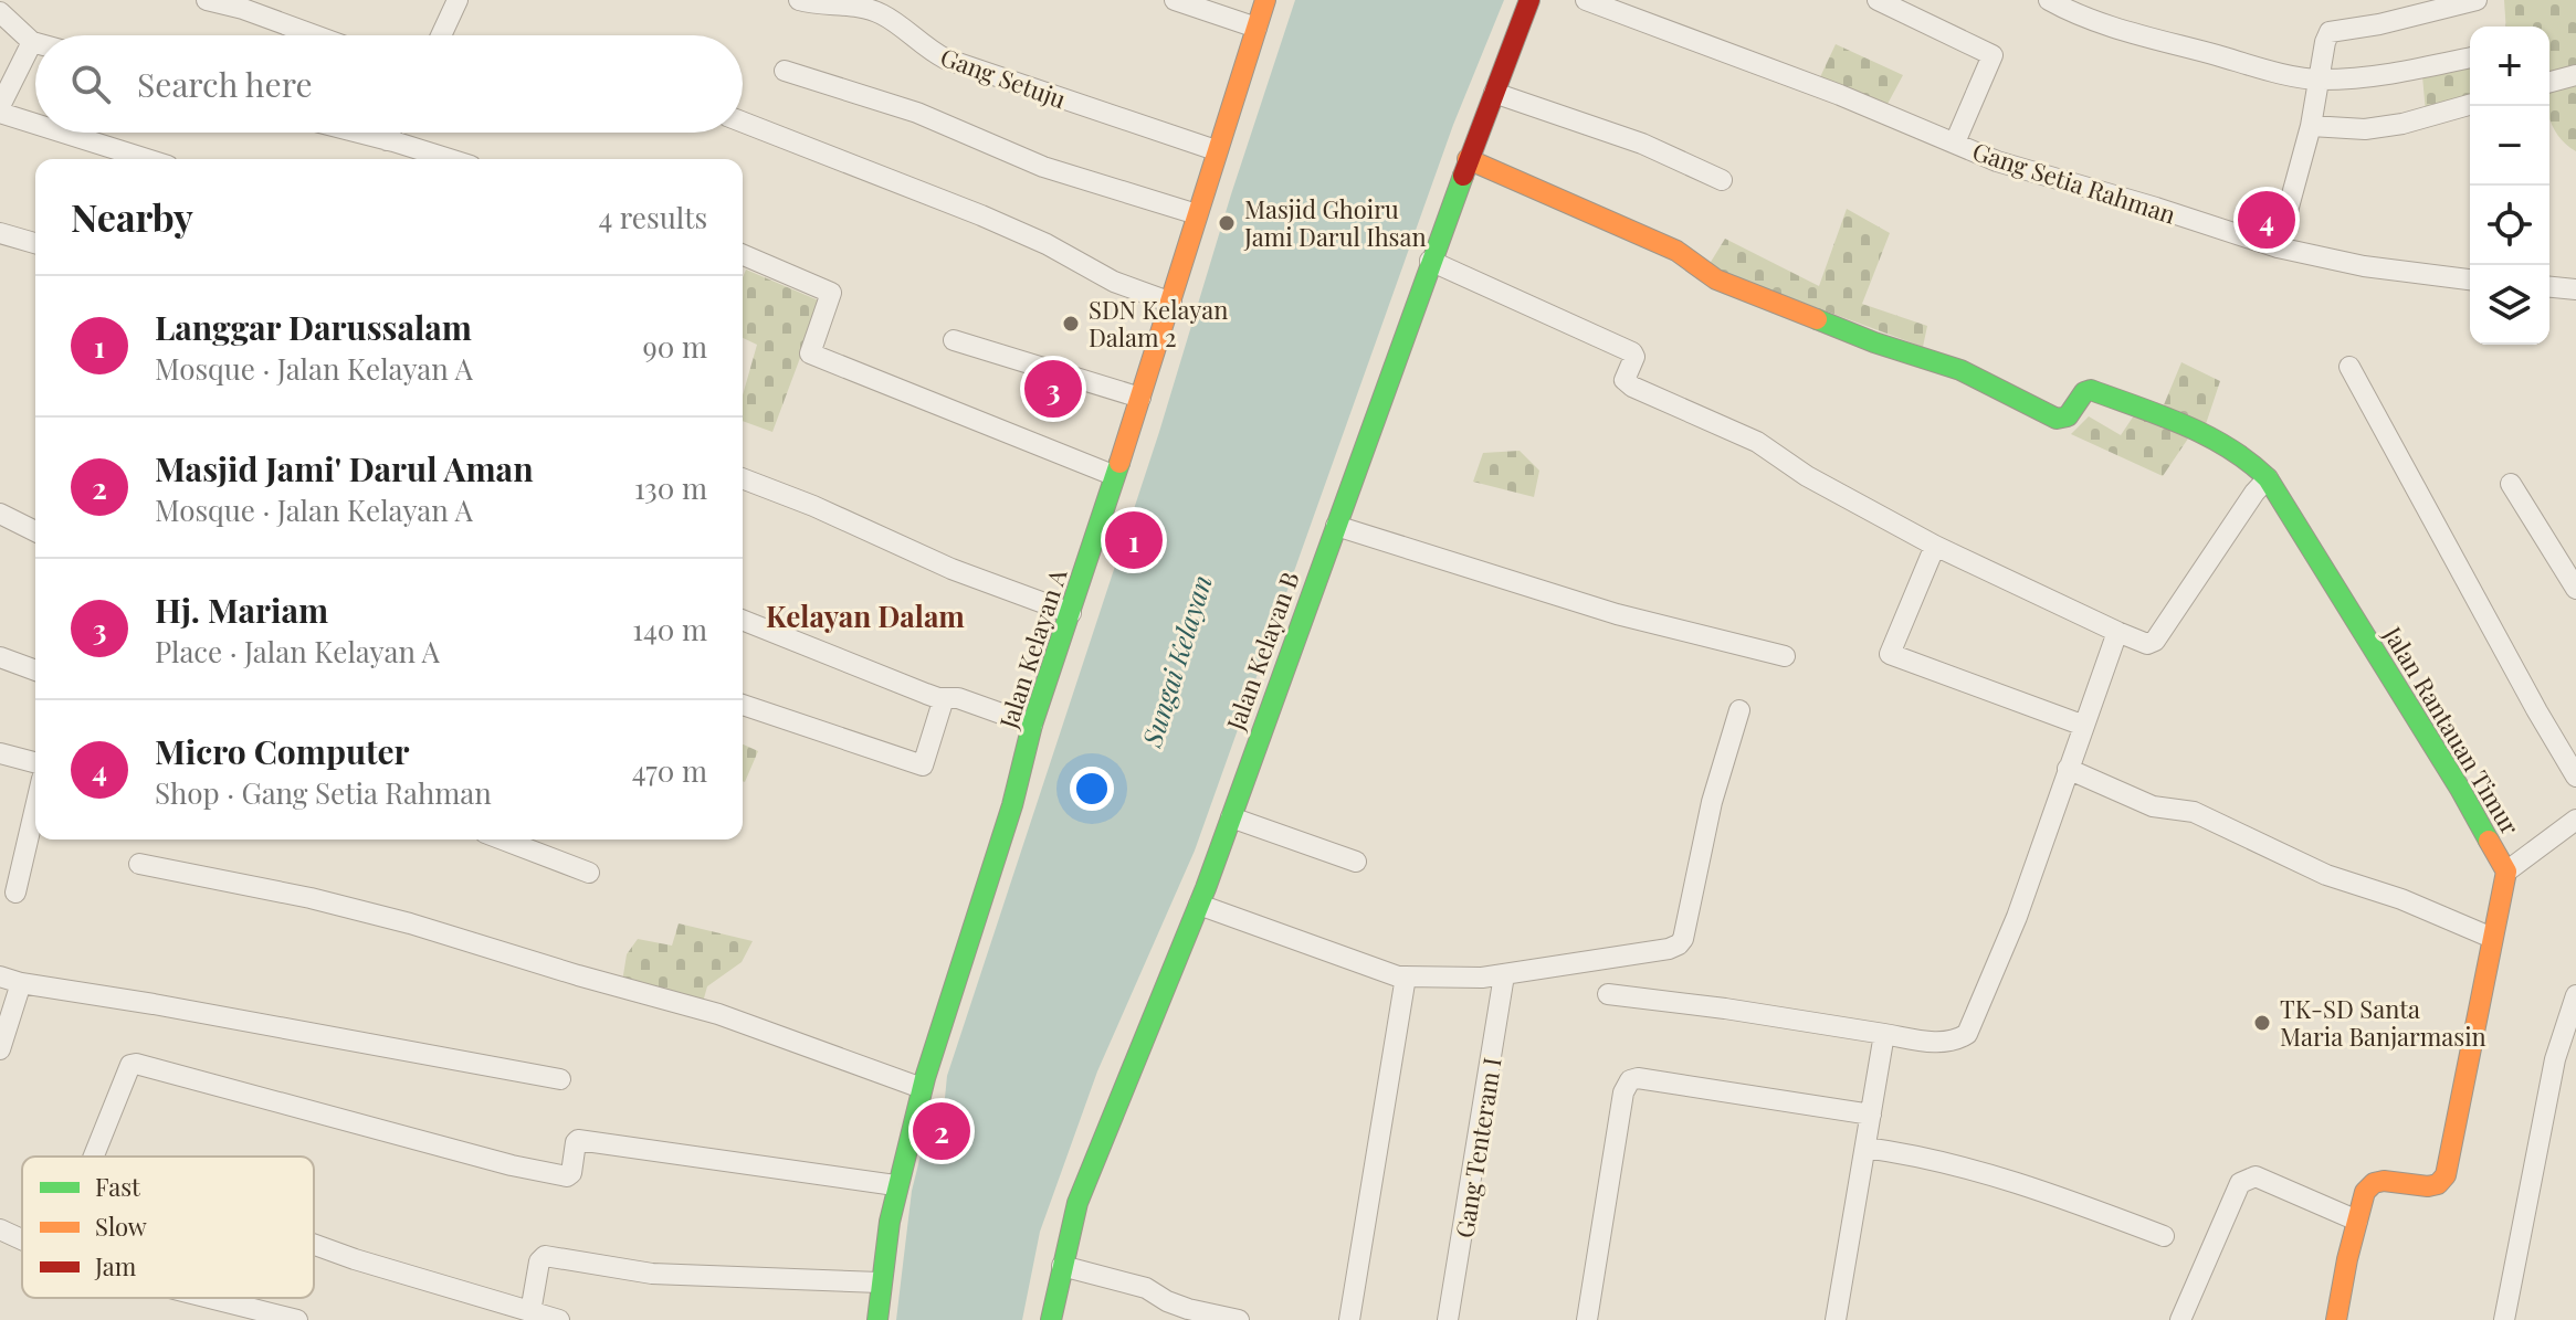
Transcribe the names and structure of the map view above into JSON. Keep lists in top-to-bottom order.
{
  "streets": {
    "street": [
      "Gang Setuju",
      "Gang Setia Rahman",
      "Jalan Kelayan A",
      "Jalan Kelayan B",
      "Jalan Rantauan Timur",
      "Gang Tenteram I"
    ]
  },
  "crossings": [
    ["Gang Setuju", "Jalan Kelayan A"],
    ["Jalan Kelayan B", "Jalan Rantauan Timur"]
  ],
  "districts": ["Kelayan Dalam"],
  "water": ["Sungai Kelayan"],
  "places": ["Masjid Ghoiru Jami Darul Ihsan", "SDN Kelayan Dalam 2", "TK-SD Santa Maria Banjarmasin"],
  "legend": ["Fast", "Slow", "Jam"],
  "page": {
    "map_buttons": ["+", "−"],
    "search": "Search here",
    "heading": ["Nearby", "4 results"],
    "pins": [
      "4",
      "3",
      "1",
      "2"
    ],
    "list": [
      {
        "mark": "1",
        "name": "Langgar Darussalam",
        "note": "Mosque · Jalan Kelayan A",
        "value": "90 m"
      },
      {
        "mark": "2",
        "name": "Masjid Jami' Darul Aman",
        "note": "Mosque · Jalan Kelayan A",
        "value": "130 m"
      },
      {
        "mark": "3",
        "name": "Hj. Mariam",
        "note": "Place · Jalan Kelayan A",
        "value": "140 m"
      },
      {
        "mark": "4",
        "name": "Micro Computer",
        "note": "Shop · Gang Setia Rahman",
        "value": "470 m"
      }
    ]
  }
}
